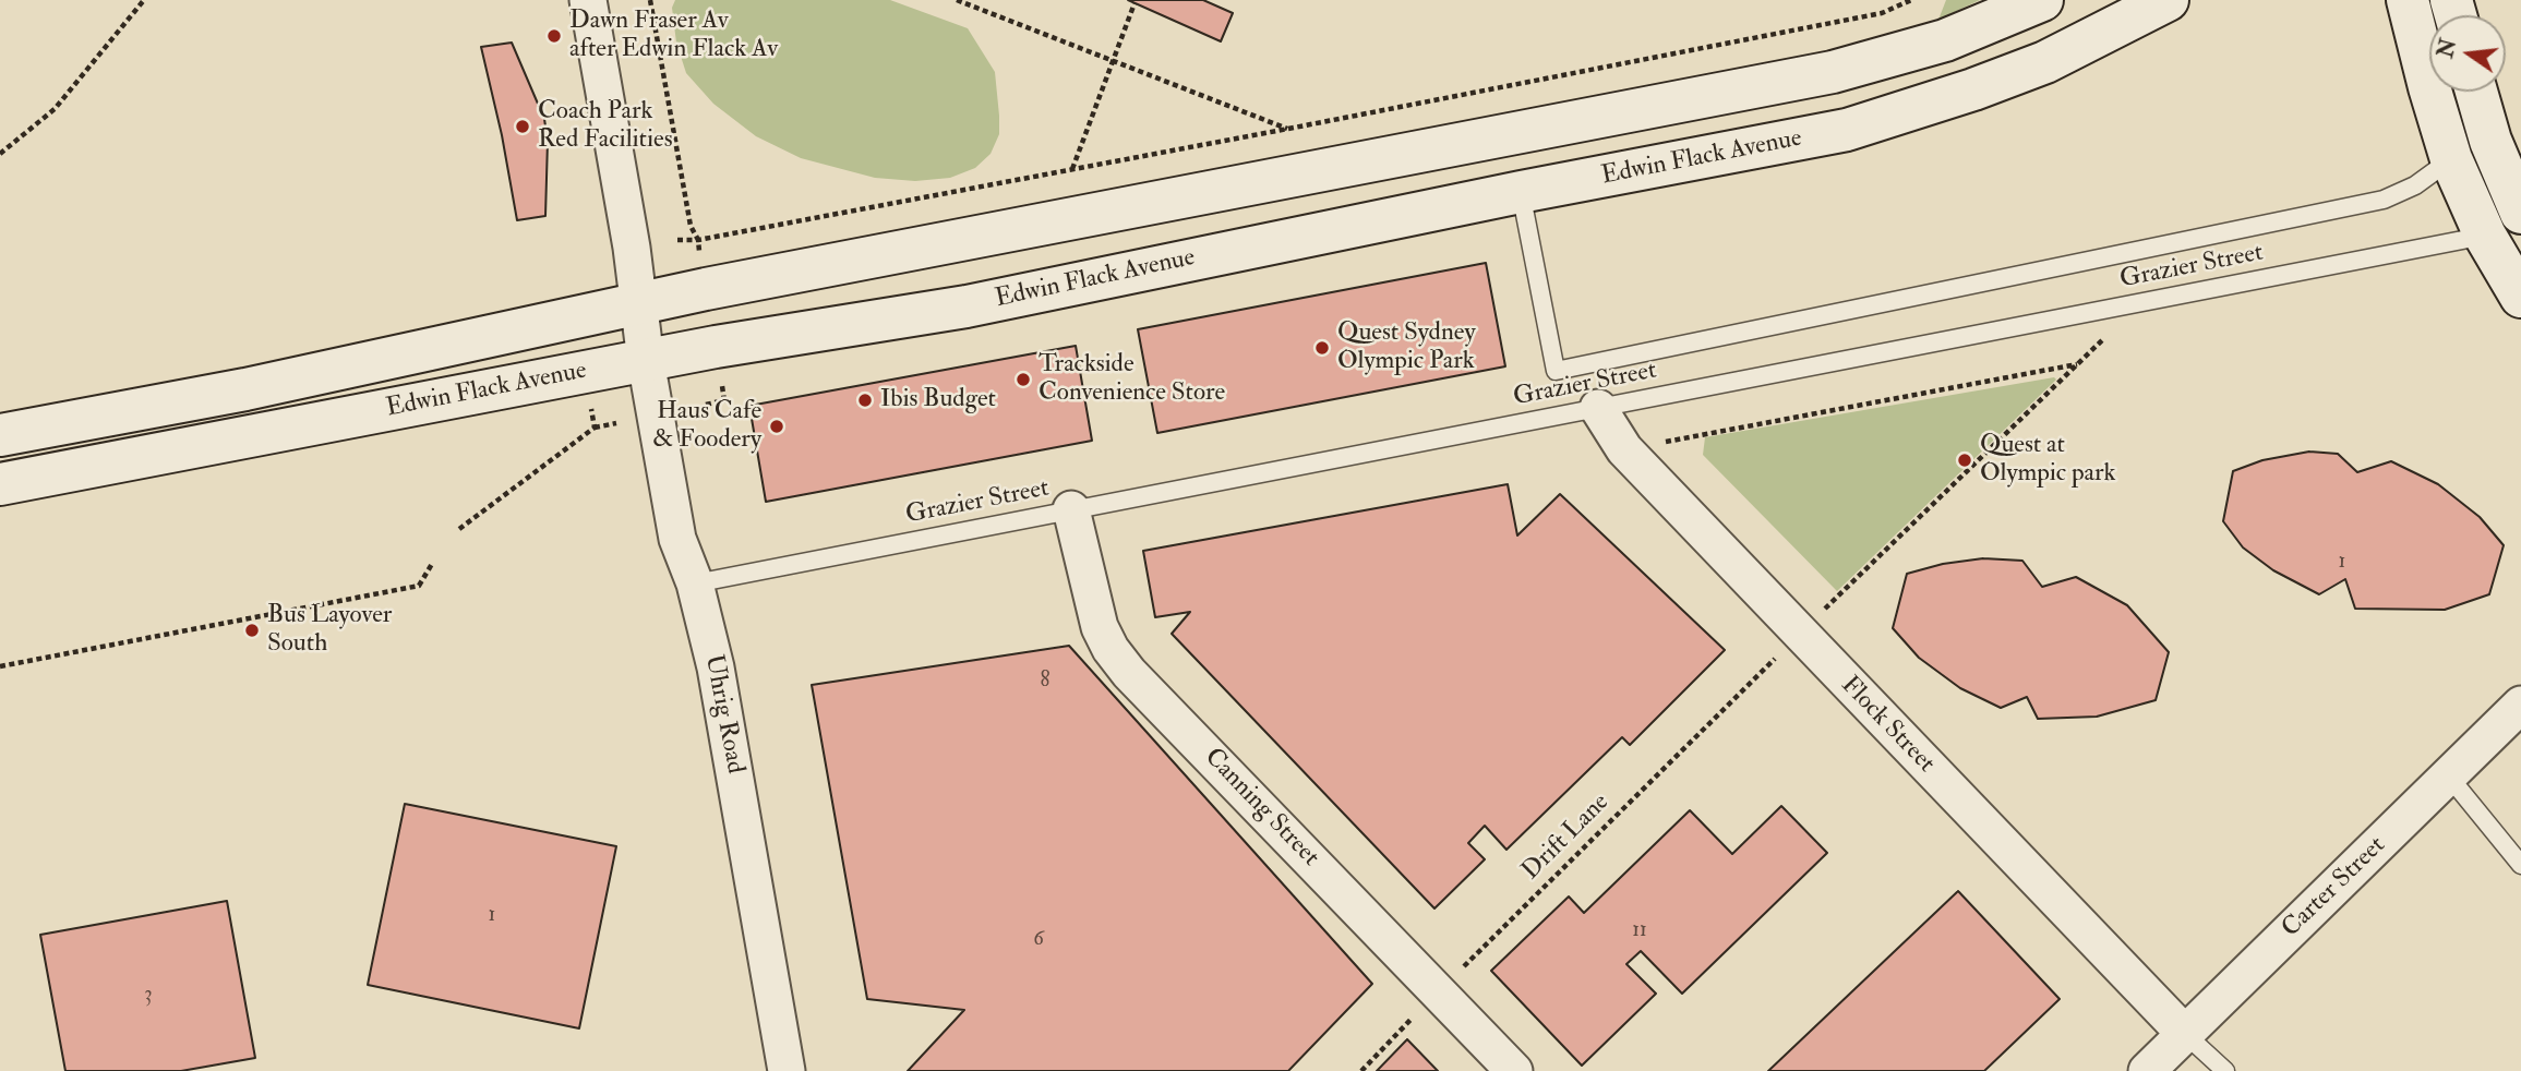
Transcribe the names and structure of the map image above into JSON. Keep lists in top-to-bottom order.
{
  "streets": {
    "street": [
      "Edwin Flack Avenue",
      "Uhrig Road",
      "Flock Street",
      "Canning Street",
      "Carter Street"
    ],
    "lane": ["Grazier Street"],
    "path": ["Drift Lane"]
  },
  "crossings": [
    ["Edwin Flack Avenue", "Uhrig Road"],
    ["Grazier Street", "Uhrig Road"],
    ["Grazier Street", "Flock Street"],
    ["Grazier Street", "Canning Street"],
    ["Flock Street", "Drift Lane"],
    ["Flock Street", "Carter Street"],
    ["Canning Street", "Drift Lane"]
  ],
  "places": [
    "Dawn Fraser Av after Edwin Flack Av",
    "Coach Park Red Facilities",
    "Quest Sydney Olympic Park",
    "Trackside Convenience Store",
    "Ibis Budget",
    "Haus Cafe & Foodery",
    "Quest at Olympic park",
    "Bus Layover South"
  ],
  "house_numbers": [
    "1",
    "8",
    "1",
    "11",
    "6",
    "3"
  ],
  "north": "left"
}
